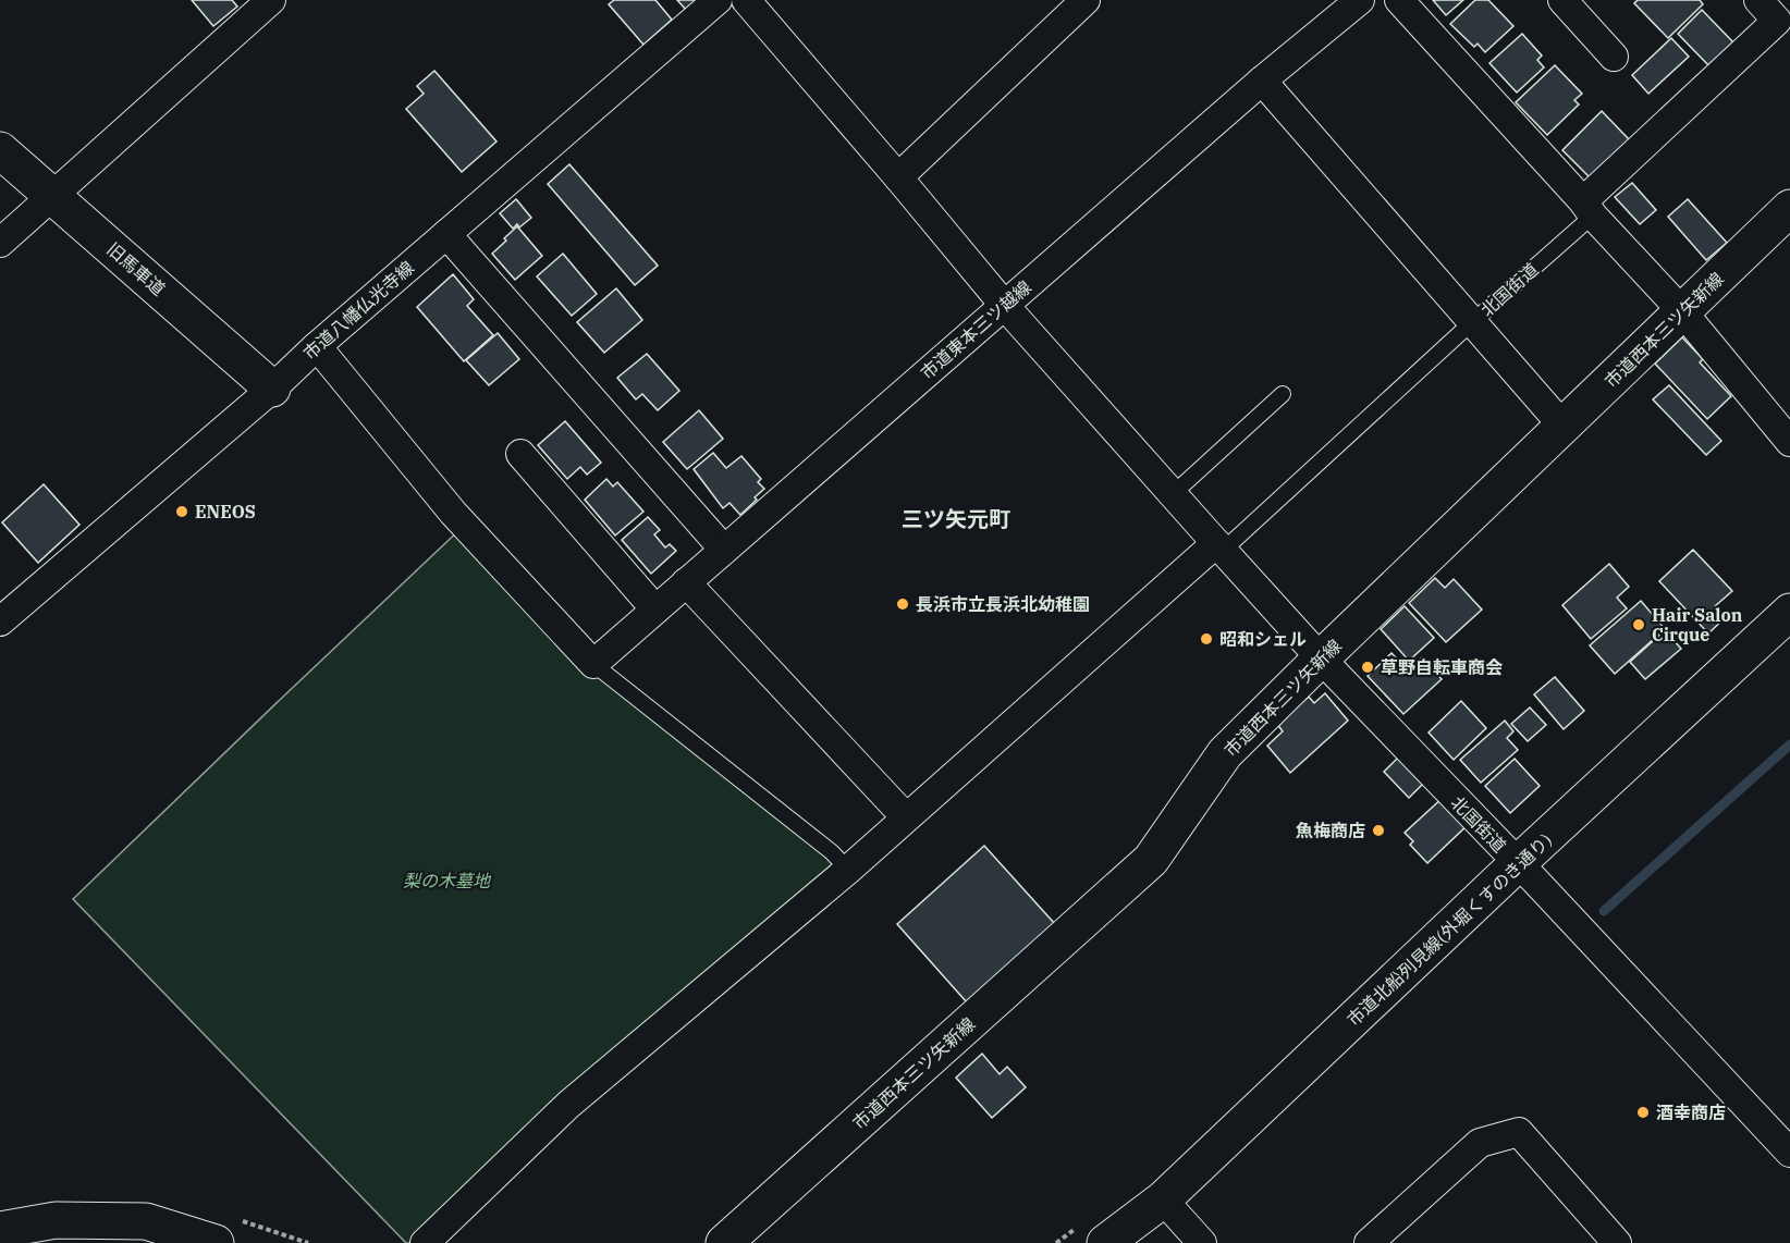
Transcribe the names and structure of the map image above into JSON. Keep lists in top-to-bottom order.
{
  "streets": {
    "street": [
      "旧馬車道",
      "北国街道",
      "市道八幡仏光寺線",
      "市道東本三ツ越線",
      "市道西本三ツ矢新線",
      "市道北船列見線(外堀くすのき通り)"
    ]
  },
  "crossings": [
    ["旧馬車道", "市道八幡仏光寺線"],
    ["北国街道", "市道西本三ツ矢新線"],
    ["北国街道", "市道北船列見線(外堀くすのき通り)"]
  ],
  "districts": ["三ツ矢元町"],
  "parks": ["梨の木墓地"],
  "places": [
    "ENEOS",
    "長浜市立長浜北幼稚園",
    "Hair Salon Cirque",
    "昭和シェル",
    "草野自転車商会",
    "魚梅商店",
    "酒幸商店"
  ]
}
